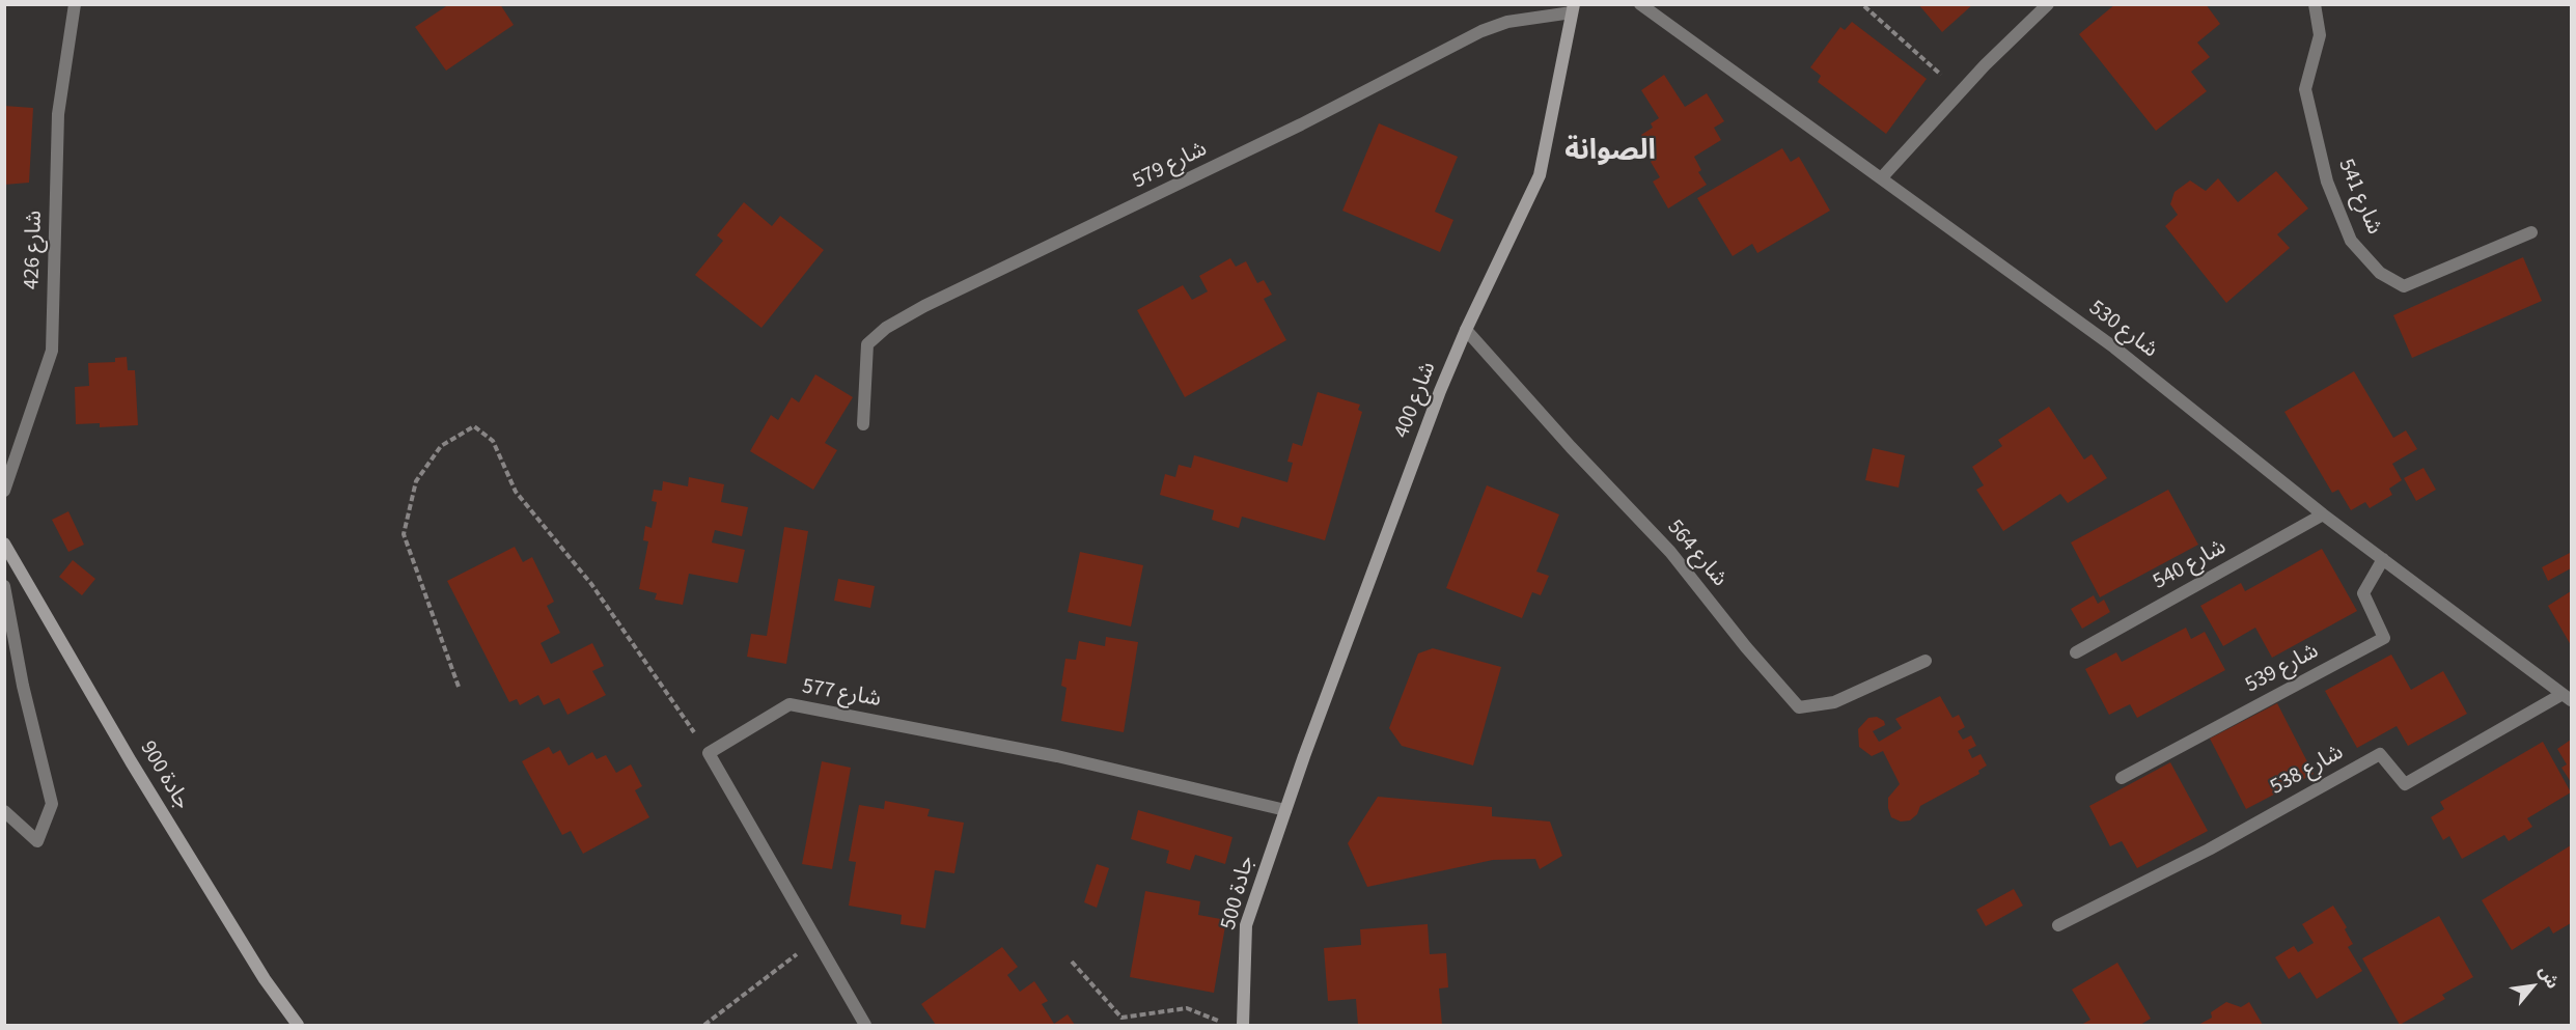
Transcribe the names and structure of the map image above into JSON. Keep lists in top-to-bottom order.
{
  "streets": {
    "main road": ["شارع 400", "جادة 900", "جادة 500"],
    "street": [
      "شارع 579",
      "شارع 541",
      "شارع 426",
      "شارع 530",
      "شارع 564",
      "شارع 540",
      "شارع 539",
      "شارع 577",
      "شارع 538"
    ]
  },
  "crossings": [
    ["شارع 579", "شارع 400"],
    ["شارع 530", "شارع 540"],
    ["شارع 530", "شارع 539"],
    ["شارع 530", "شارع 538"],
    ["شارع 400", "شارع 564"],
    ["شارع 400", "شارع 577"],
    ["شارع 400", "جادة 500"],
    ["شارع 577", "جادة 500"]
  ],
  "districts": ["الصوانة"],
  "north": "top right"
}
